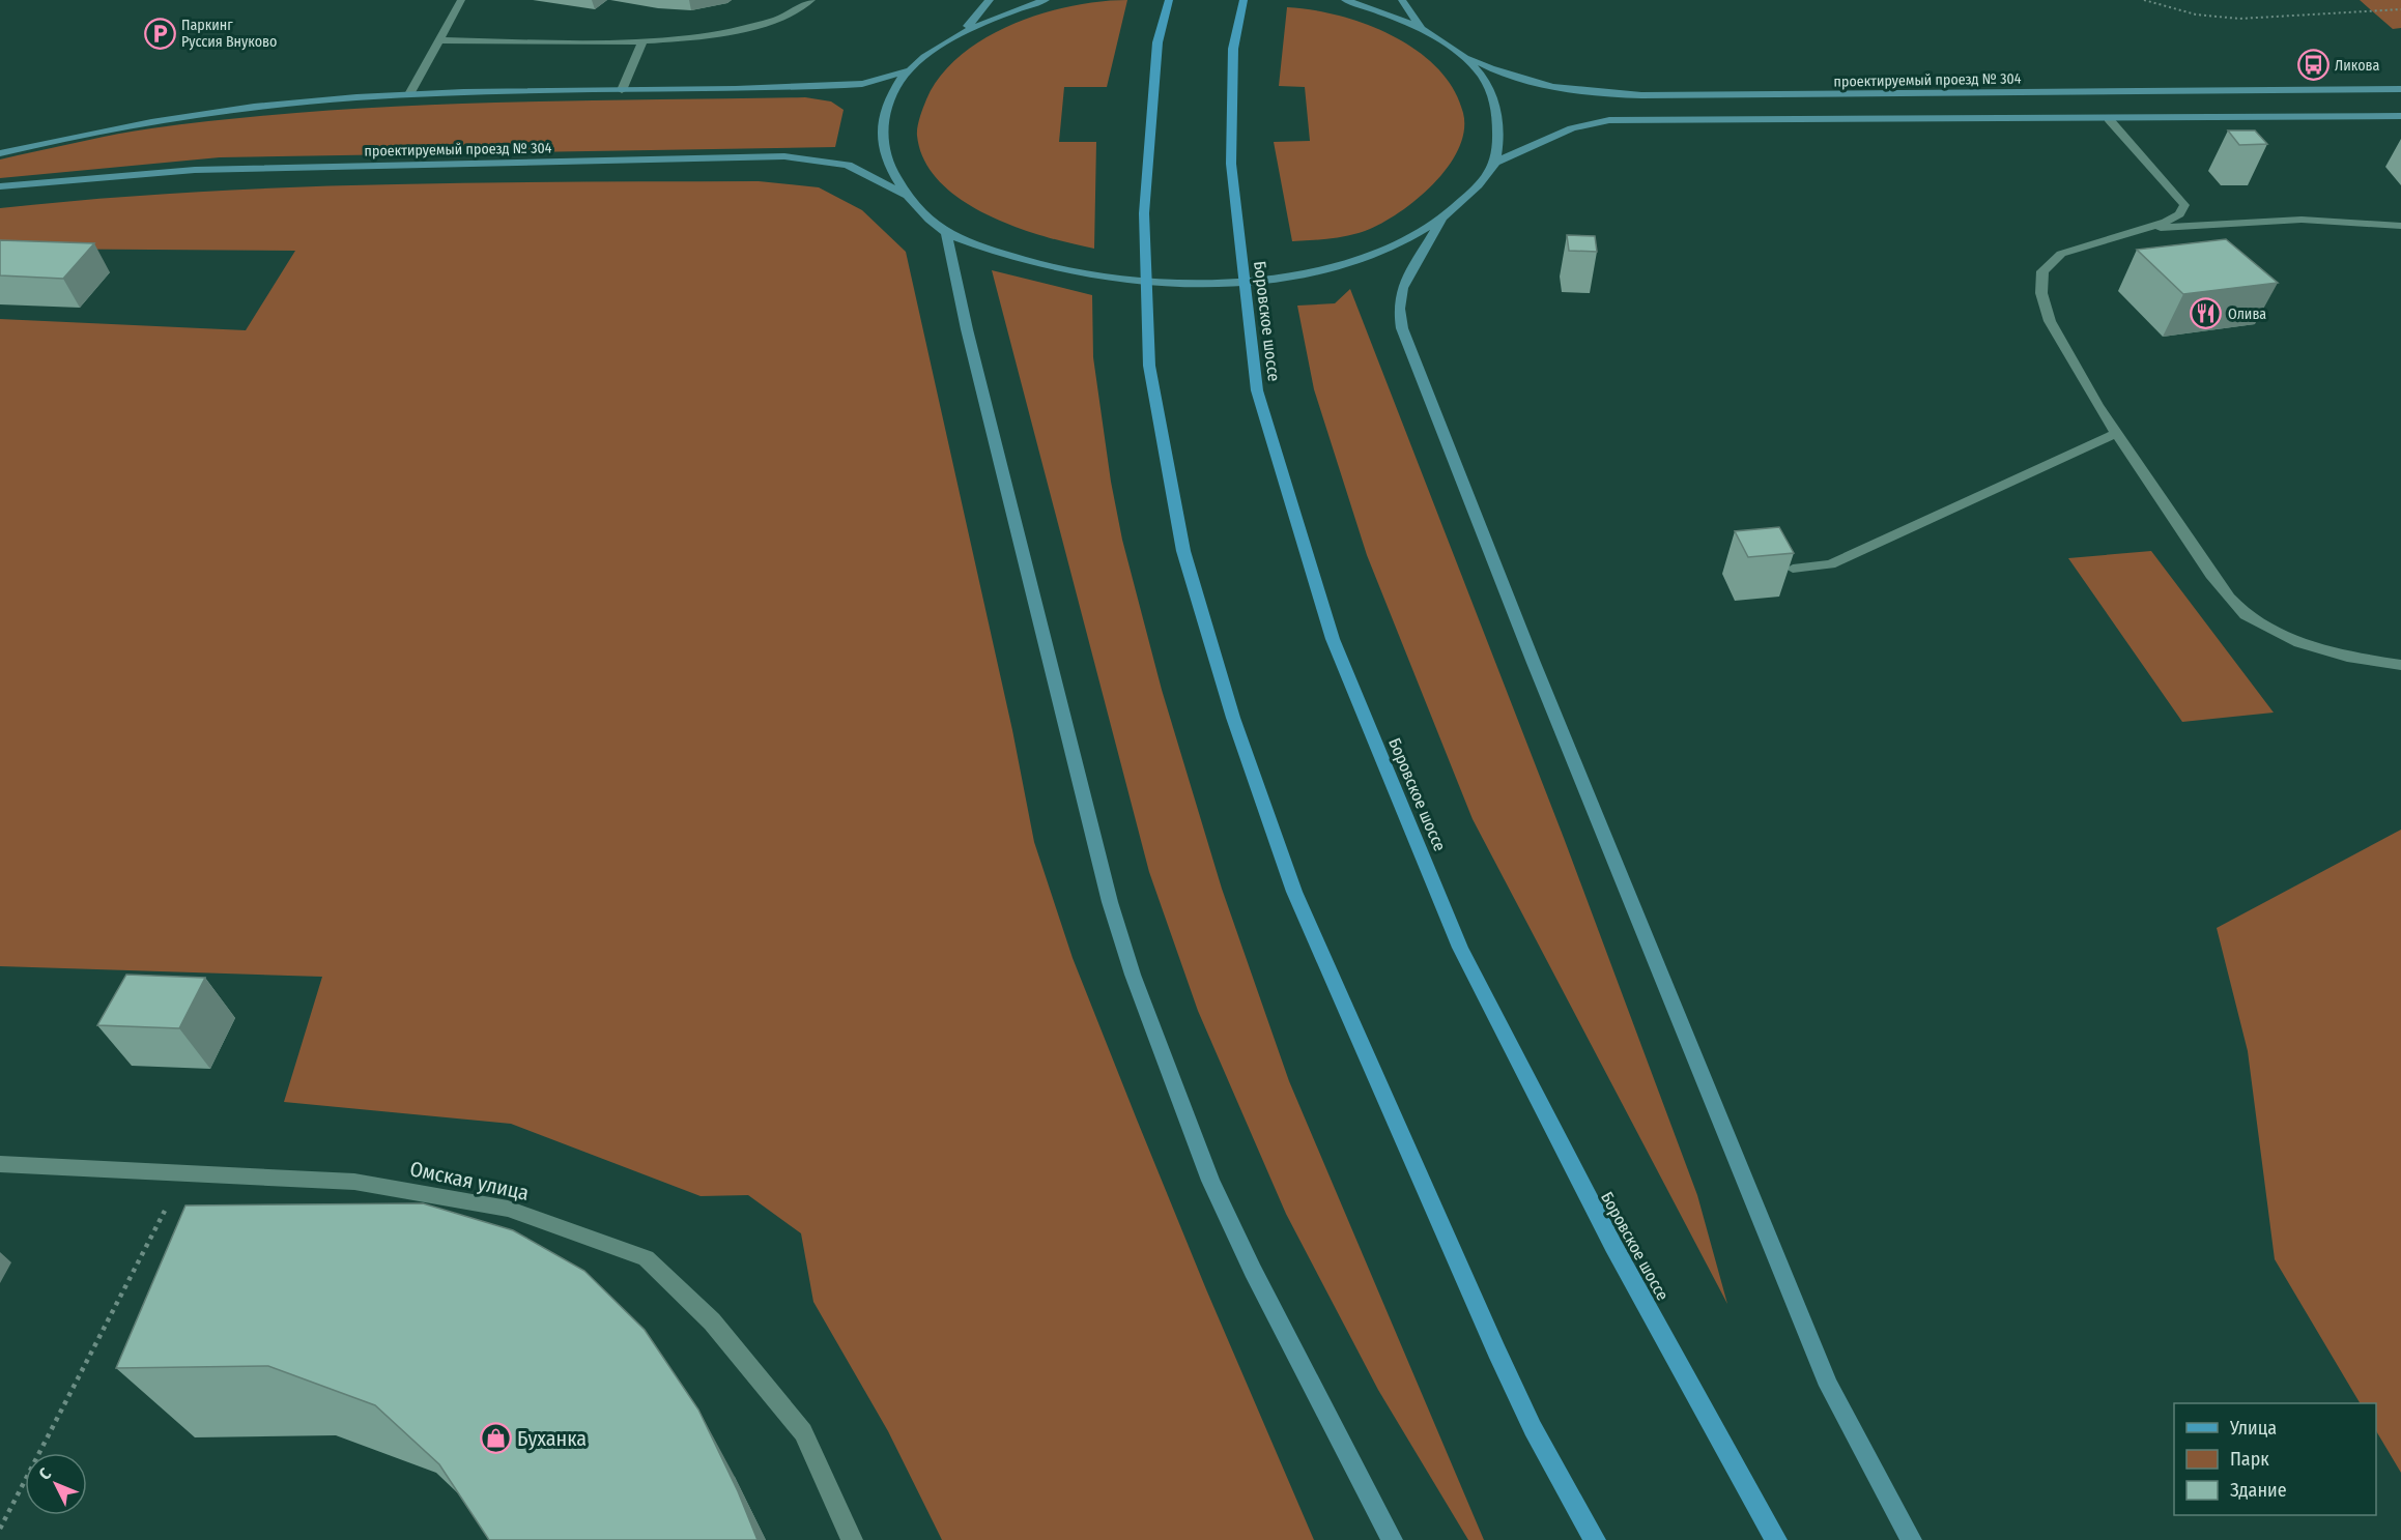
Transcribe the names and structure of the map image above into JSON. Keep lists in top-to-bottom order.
{
  "streets": {
    "main road": ["проектируемый проезд № 304", "Боровское шоссе"],
    "street": ["Омская улица"]
  },
  "places": {
    "parking": ["Паркинг Руссия Внуково"],
    "bus stop": ["Ликова"],
    "restaurant": ["Олива"],
    "shop": ["Буханка"]
  },
  "legend": ["Улица", "Парк", "Здание"],
  "north": "top left"
}
